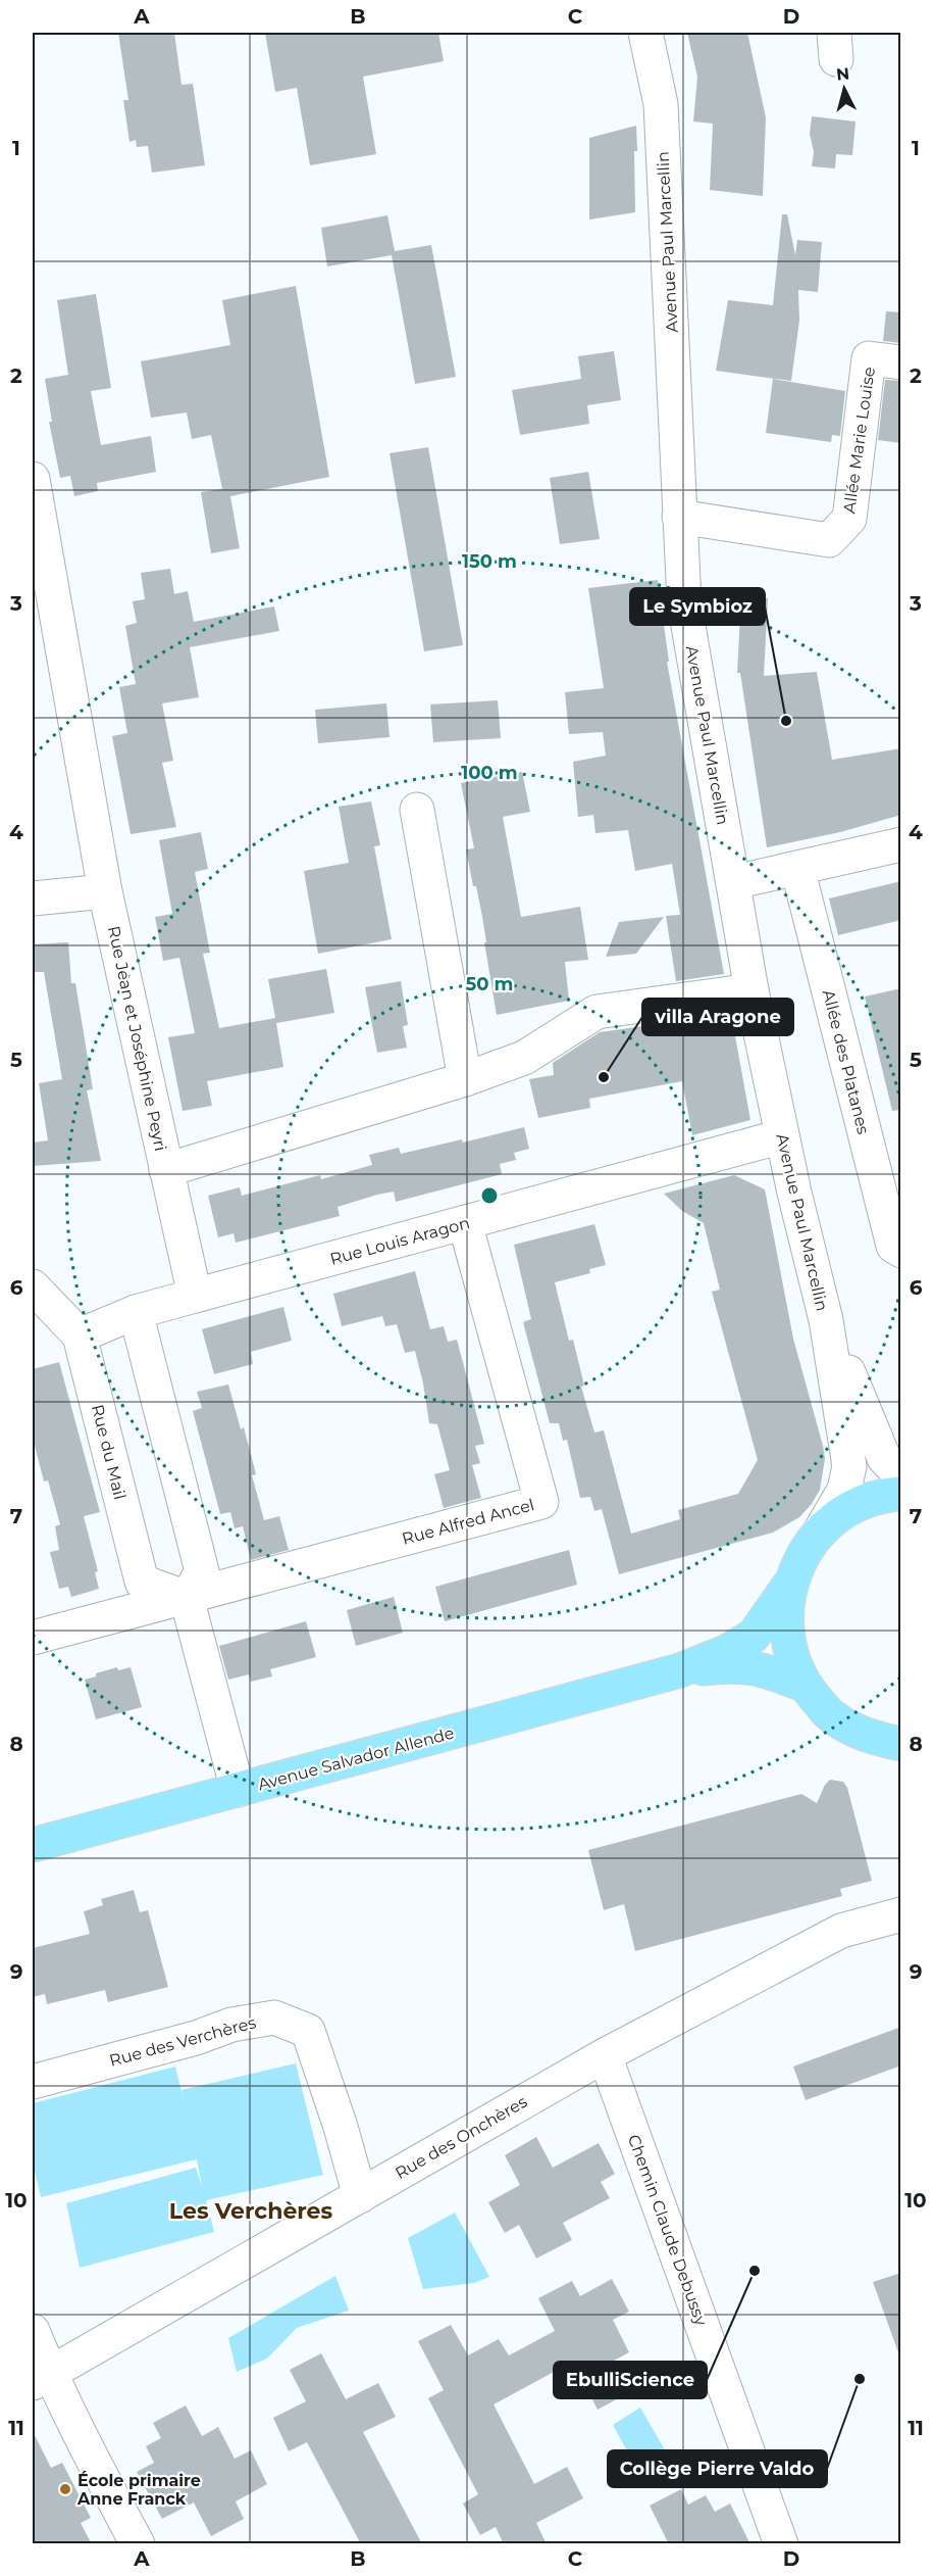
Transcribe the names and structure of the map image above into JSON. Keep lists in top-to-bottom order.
{
  "streets": {
    "main road": ["Avenue Salvador Allende"],
    "street": [
      "Avenue Paul Marcellin",
      "Allée Marie Louise",
      "Rue Jean et Joséphine Peyri",
      "Allée des Platanes",
      "Rue Louis Aragon",
      "Rue du Mail",
      "Rue Alfred Ancel",
      "Rue des Verchères",
      "Rue des Onchères",
      "Chemin Claude Debussy"
    ]
  },
  "crossings": [
    ["Avenue Paul Marcellin", "Allée Marie Louise"],
    ["Avenue Paul Marcellin", "Rue Jean et Joséphine Peyri"],
    ["Avenue Paul Marcellin", "Rue Louis Aragon"],
    ["Rue Louis Aragon", "Rue Alfred Ancel"],
    ["Rue du Mail", "Rue Alfred Ancel"],
    ["Rue des Verchères", "Rue des Onchères"],
    ["Rue des Onchères", "Chemin Claude Debussy"]
  ],
  "districts": ["Les Verchères"],
  "places": [
    "Le Symbioz",
    "villa Aragone",
    "EbulliScience",
    "Collège Pierre Valdo",
    "École primaire Anne Franck"
  ],
  "north": "top",
  "grid": {
    "columns": [
      "A",
      "B",
      "C",
      "D"
    ],
    "rows": [
      "1",
      "2",
      "3",
      "4",
      "5",
      "6",
      "7",
      "8",
      "9",
      "10",
      "11"
    ]
  },
  "rings": ["150 m", "100 m", "50 m"]
}
